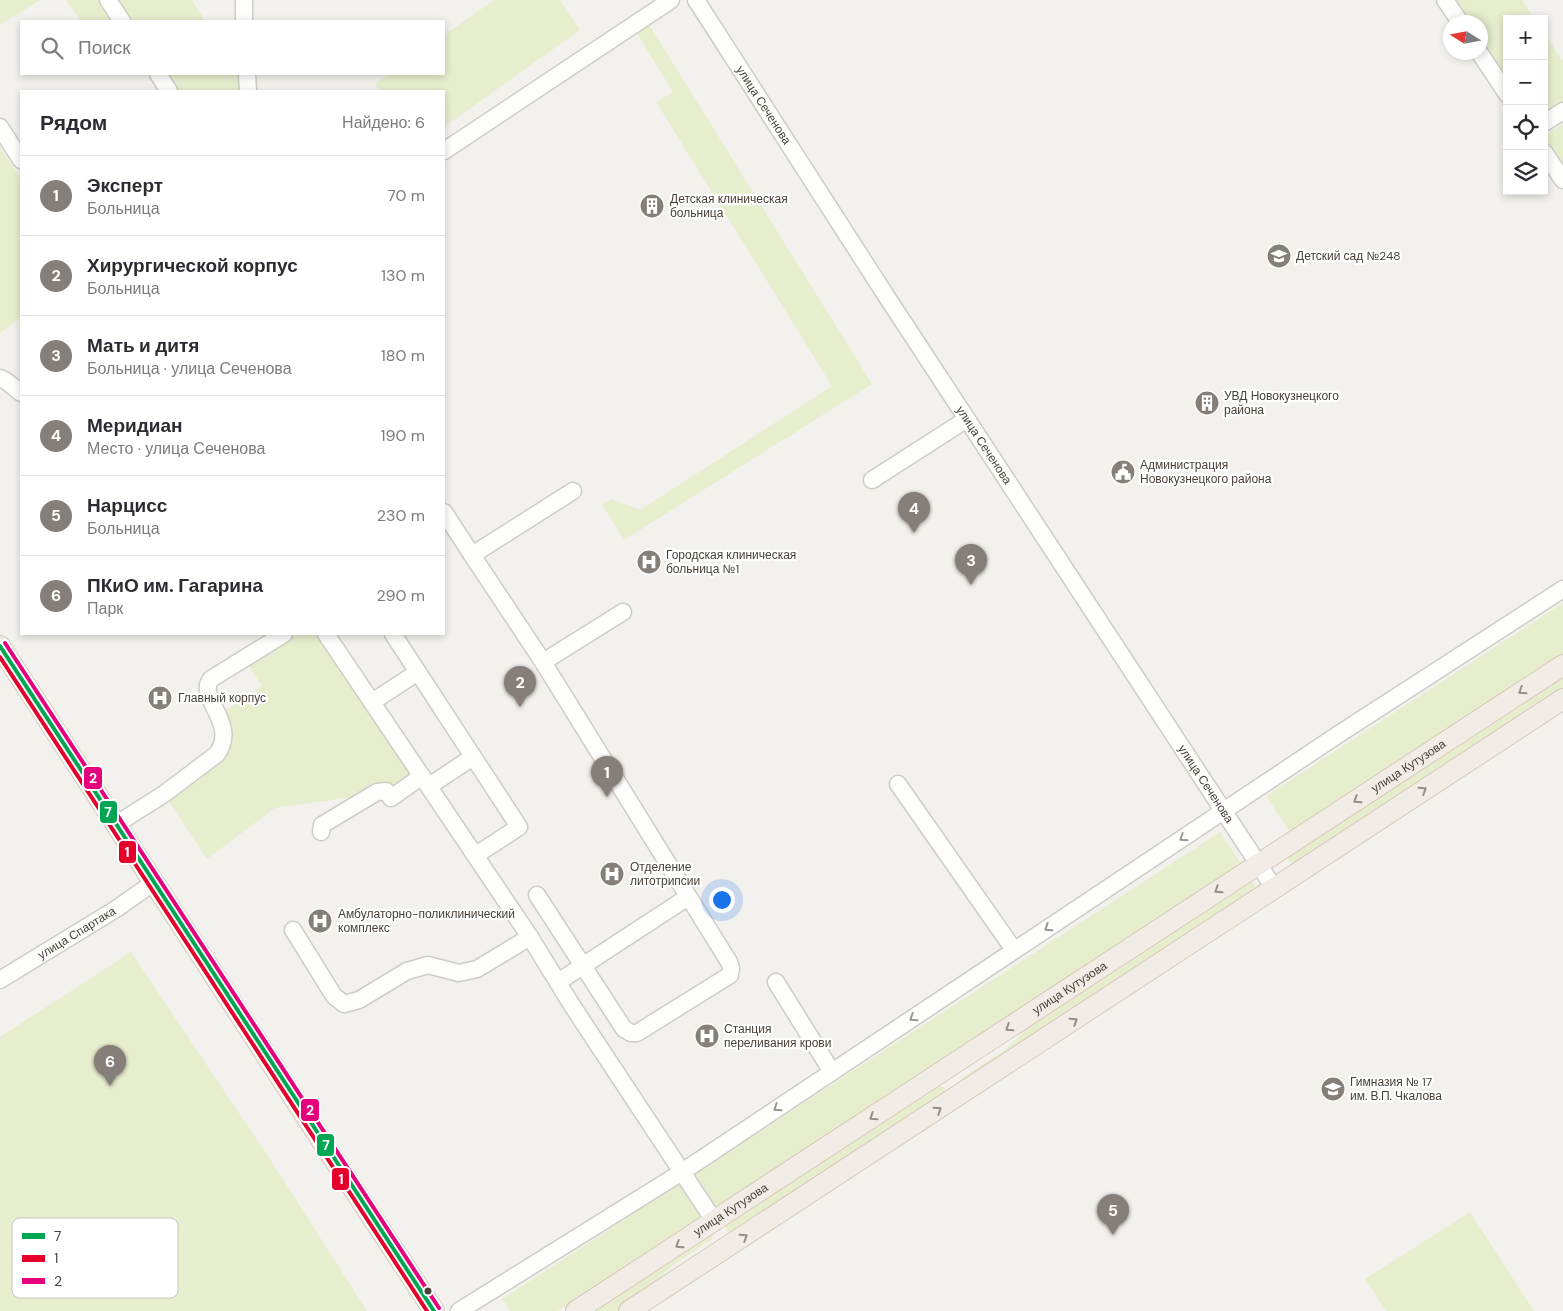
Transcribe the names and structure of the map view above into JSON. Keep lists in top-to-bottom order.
{
  "streets": {
    "main road": ["улица Кутузова"],
    "street": ["улица Сеченова", "улица Спартака"]
  },
  "crossings": [
    ["улица Сеченова", "улица Кутузова"]
  ],
  "places": {
    "building": ["Детская клиническая больница", "УВД Новокузнецкого района"],
    "school or university": ["Детский сад №248", "Гимназия № 17 им. В.П. Чкалова"],
    "public building": ["Администрация Новокузнецкого района"],
    "hospital": [
      "Городская клиническая больница №1",
      "Главный корпус",
      "Отделение литотрипсии",
      "Амбулаторно-поликлинический комплекс",
      "Станция переливания крови"
    ]
  },
  "lines": ["transit line 2", "transit line 7", "transit line 1"],
  "legend": ["7", "1", "2"],
  "north": "left",
  "page": {
    "map_buttons": ["+", "−"],
    "search": "Поиск",
    "heading": ["Рядом", "Найдено: 6"],
    "list": [
      {
        "mark": "1",
        "name": "Эксперт",
        "note": "Больница",
        "value": "70 m"
      },
      {
        "mark": "2",
        "name": "Хирургической корпус",
        "note": "Больница",
        "value": "130 m"
      },
      {
        "mark": "3",
        "name": "Мать и дитя",
        "note": "Больница · улица Сеченова",
        "value": "180 m"
      },
      {
        "mark": "4",
        "name": "Меридиан",
        "note": "Место · улица Сеченова",
        "value": "190 m"
      },
      {
        "mark": "5",
        "name": "Нарцисс",
        "note": "Больница",
        "value": "230 m"
      },
      {
        "mark": "6",
        "name": "ПКиО им. Гагарина",
        "note": "Парк",
        "value": "290 m"
      }
    ],
    "pins": [
      "4",
      "3",
      "2",
      "1",
      "6",
      "5"
    ]
  }
}
